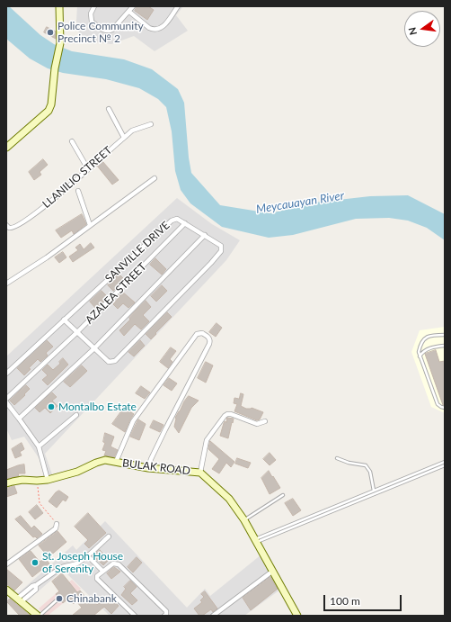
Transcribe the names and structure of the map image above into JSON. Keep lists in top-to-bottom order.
{
  "streets": {
    "street": [
      "LLANILIO STREET",
      "SANVILLE DRIVE",
      "AZALEA STREET",
      "BULAK ROAD"
    ]
  },
  "crossings": [
    ["SANVILLE DRIVE", "AZALEA STREET"]
  ],
  "water": ["Meycauayan River"],
  "places": [
    "Police Community Precinct № 2",
    "Montalbo Estate",
    "St. Joseph House of Serenity",
    "Chinabank"
  ],
  "scale_bar": "100 m",
  "north": "left"
}
